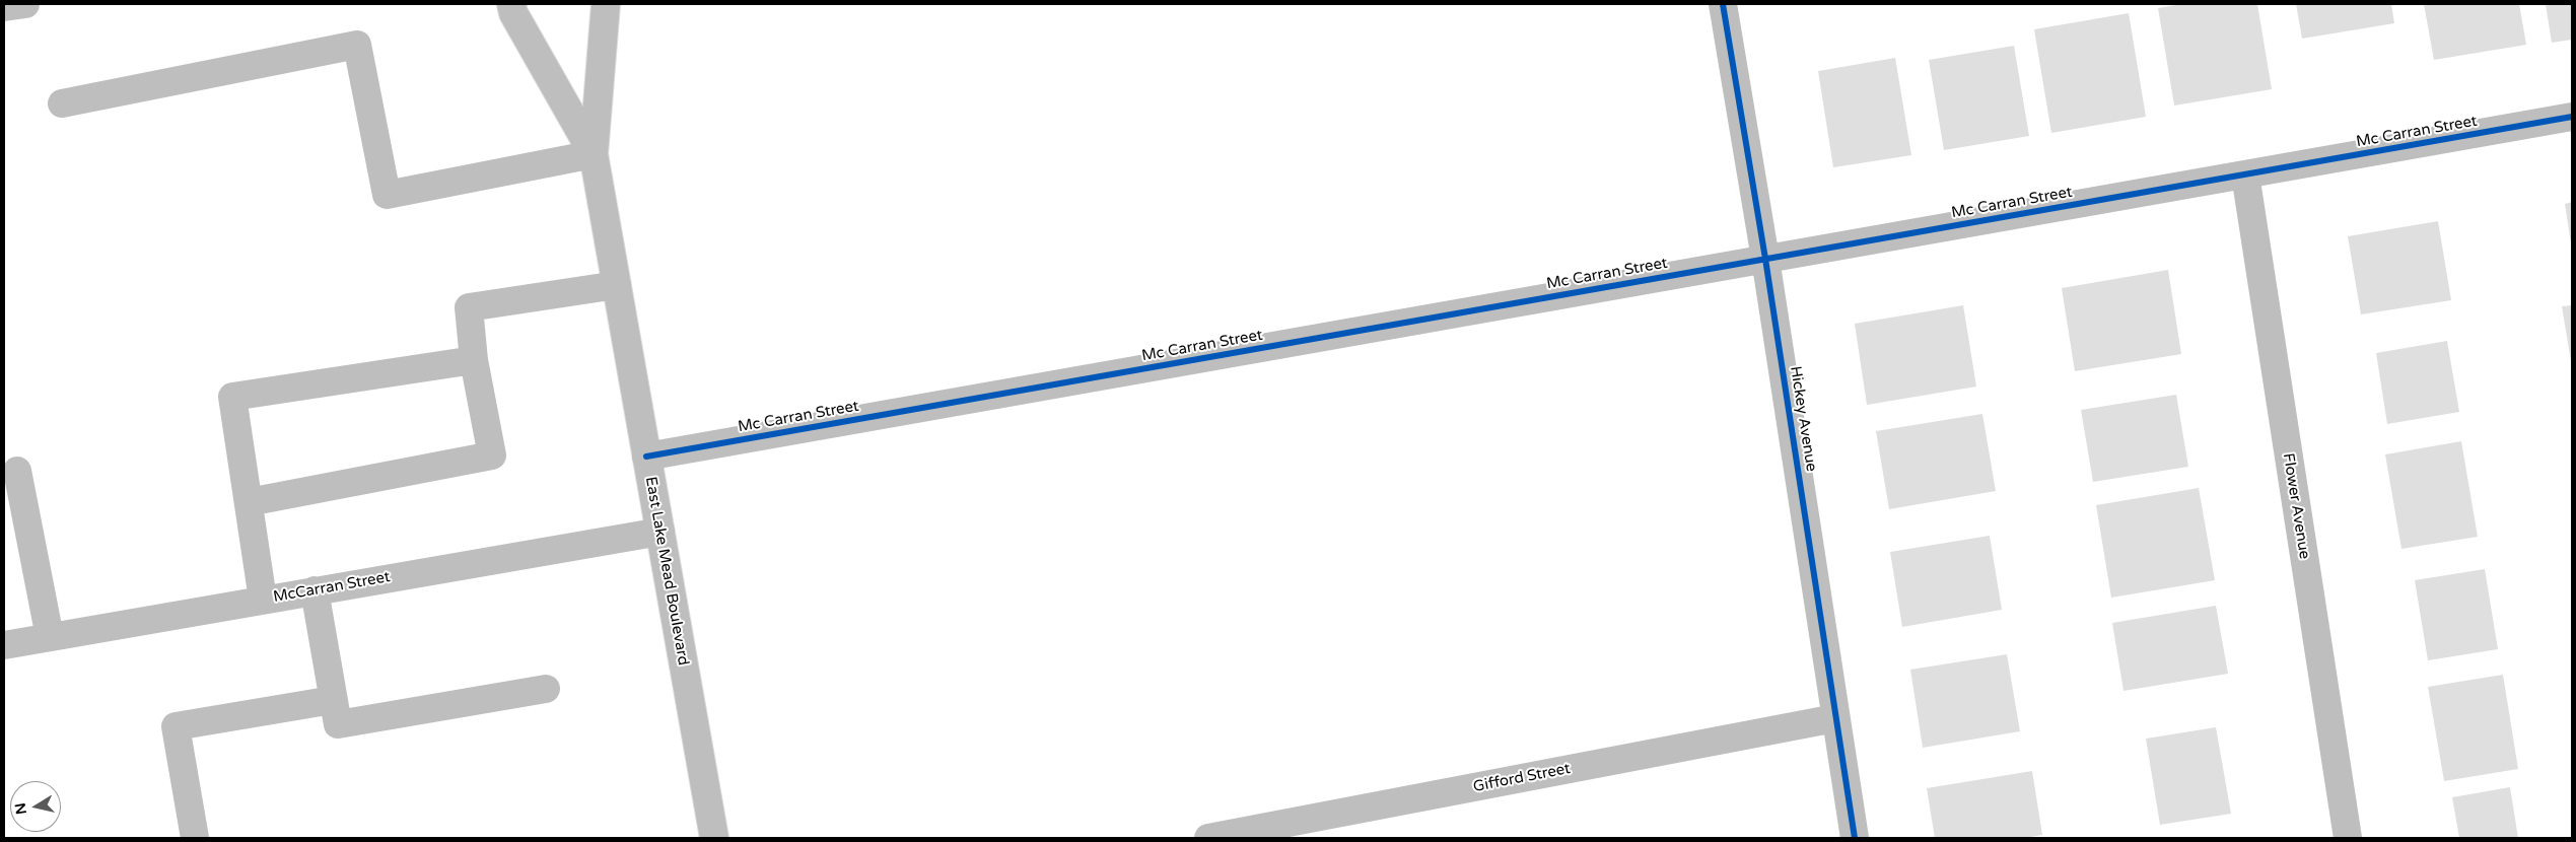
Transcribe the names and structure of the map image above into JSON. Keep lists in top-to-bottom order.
{
  "streets": {
    "street": [
      "Mc Carran Street",
      "Hickey Avenue",
      "Flower Avenue",
      "East Lake Mead Boulevard",
      "McCarran Street",
      "Gifford Street"
    ]
  },
  "crossings": [
    ["Mc Carran Street", "Hickey Avenue"],
    ["Mc Carran Street", "Flower Avenue"],
    ["Mc Carran Street", "East Lake Mead Boulevard"],
    ["Hickey Avenue", "Gifford Street"],
    ["East Lake Mead Boulevard", "McCarran Street"]
  ],
  "north": "left"
}
